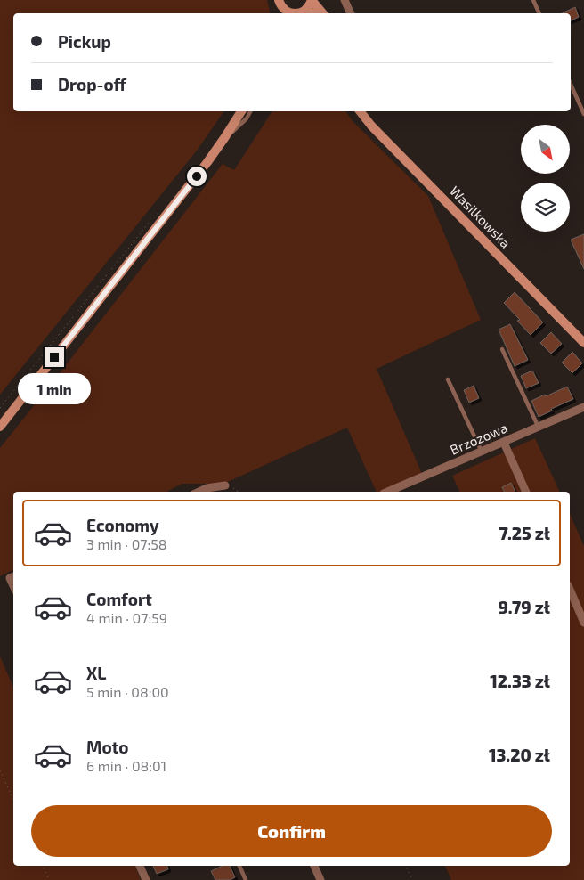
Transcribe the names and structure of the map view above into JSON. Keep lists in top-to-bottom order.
{
  "streets": {
    "main road": ["Wasilkowska"],
    "street": ["Brzozowa"]
  },
  "north": "bottom right",
  "page": {
    "banner": ["Pickup", "Drop-off"],
    "bubble": "1 min",
    "list": [
      {
        "name": "Economy",
        "note": "3 min · 07:58",
        "value": "7.25 zł"
      },
      {
        "name": "Comfort",
        "note": "4 min · 07:59",
        "value": "9.79 zł"
      },
      {
        "name": "XL",
        "note": "5 min · 08:00",
        "value": "12.33 zł"
      },
      {
        "name": "Moto",
        "note": "6 min · 08:01",
        "value": "13.20 zł"
      }
    ],
    "buttons": "Confirm"
  }
}
